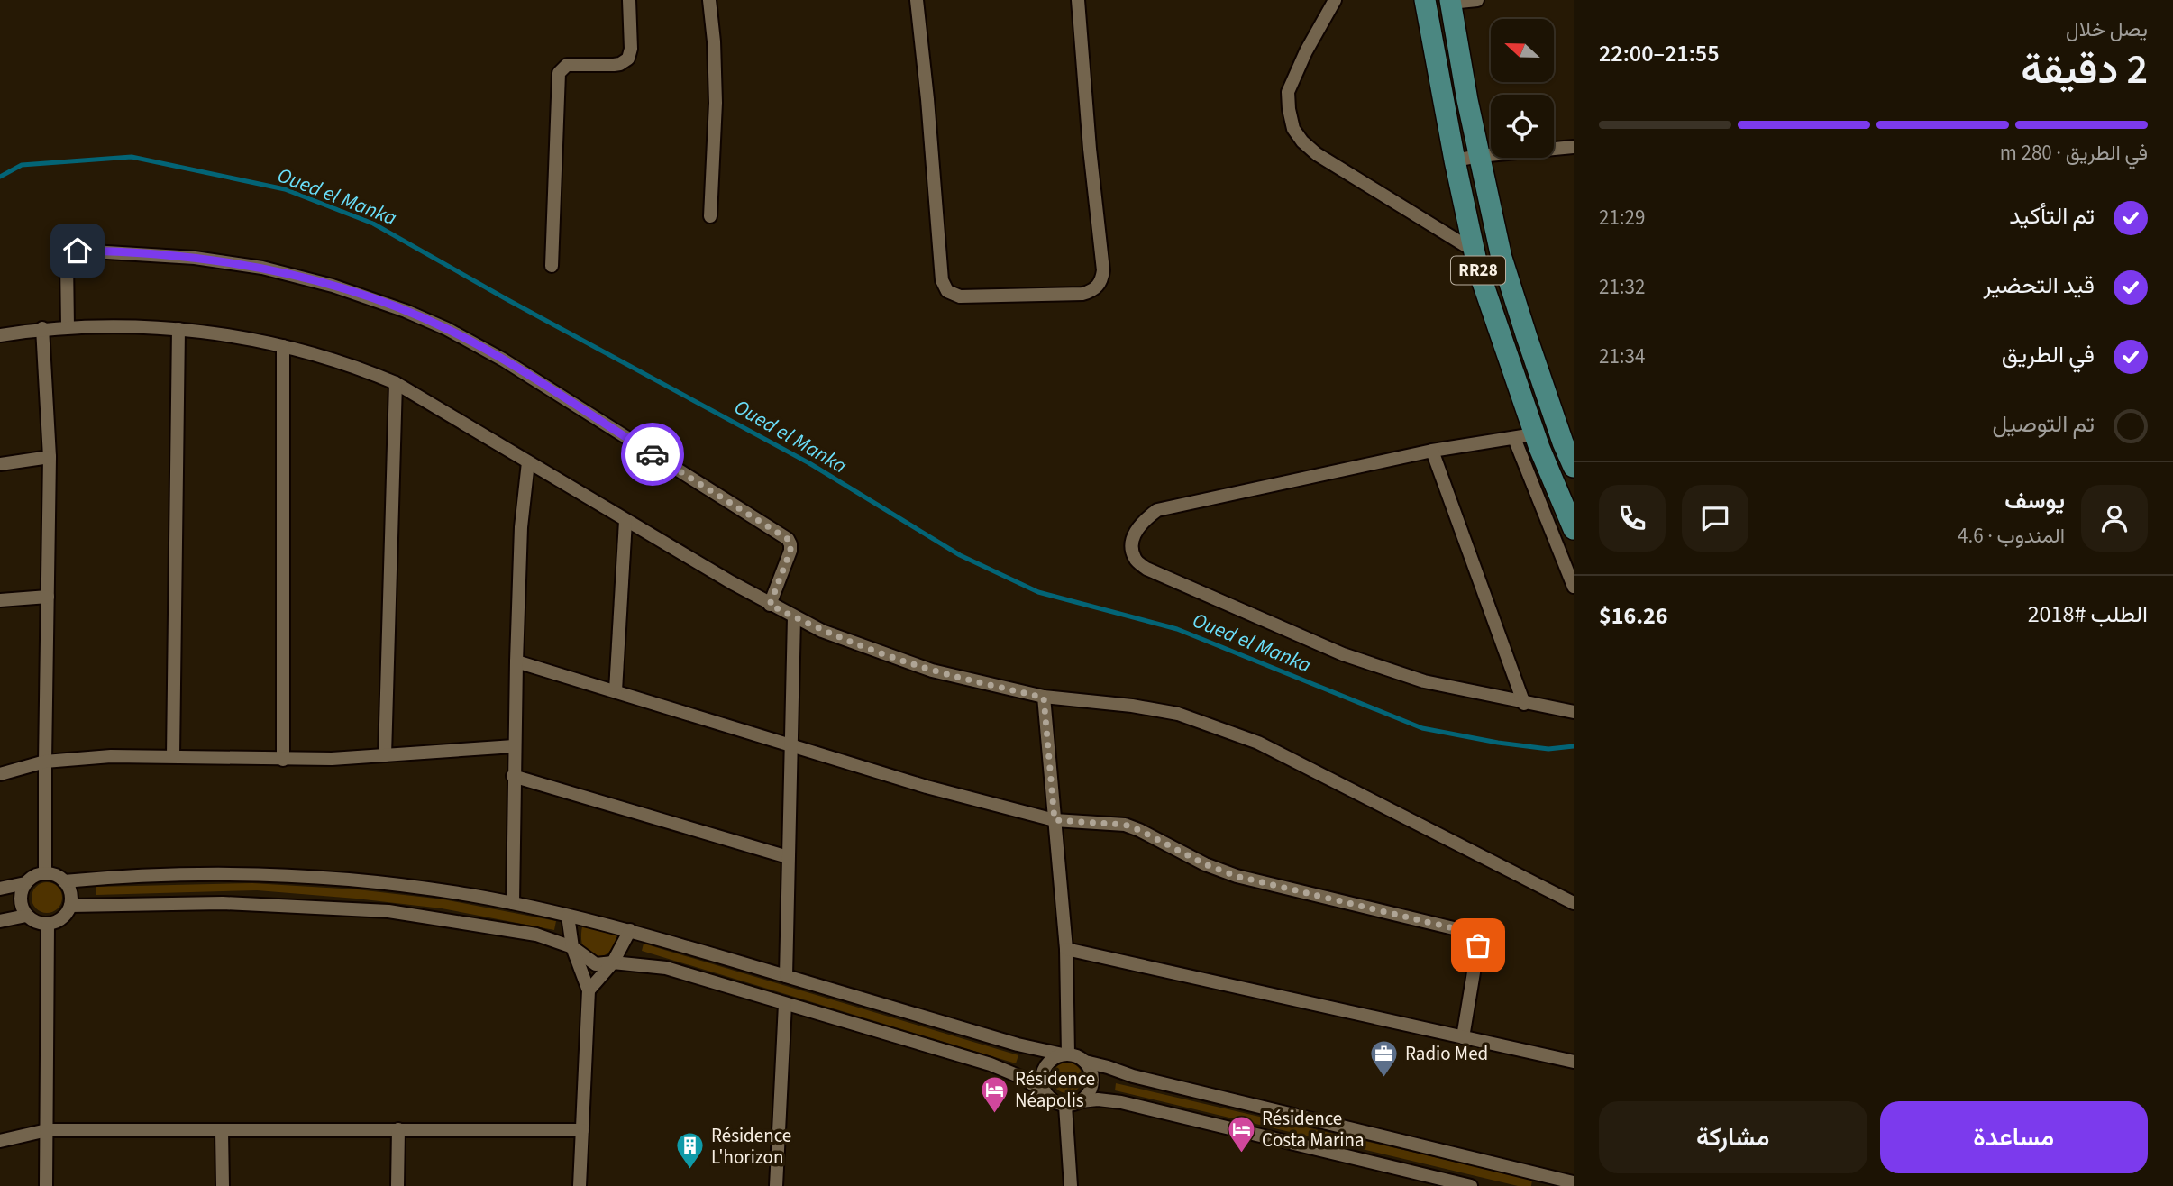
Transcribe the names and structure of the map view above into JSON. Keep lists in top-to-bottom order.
{
  "streets": {
    "main road": ["RR28"]
  },
  "water": ["Oued el Manka"],
  "places": {
    "office": ["Radio Med"],
    "hotel": ["Résidence Néapolis", "Résidence Costa Marina"],
    "building": ["Résidence L'horizon"]
  },
  "north": "left",
  "page": {
    "heading": ["2 دقيقة", "يصل خلال", "21:55–22:00"],
    "panel": [
      "يوسف",
      "المندوب · 4.6",
      "الطلب #2018",
      "$16.26"
    ],
    "bar": "في الطريق · 280 m",
    "list": [
      ["تم التأكيد", "21:29"],
      ["قيد التحضير", "21:32"],
      ["في الطريق", "21:34"],
      "تم التوصيل"
    ],
    "buttons": ["مساعدة", "مشاركة"]
  }
}
